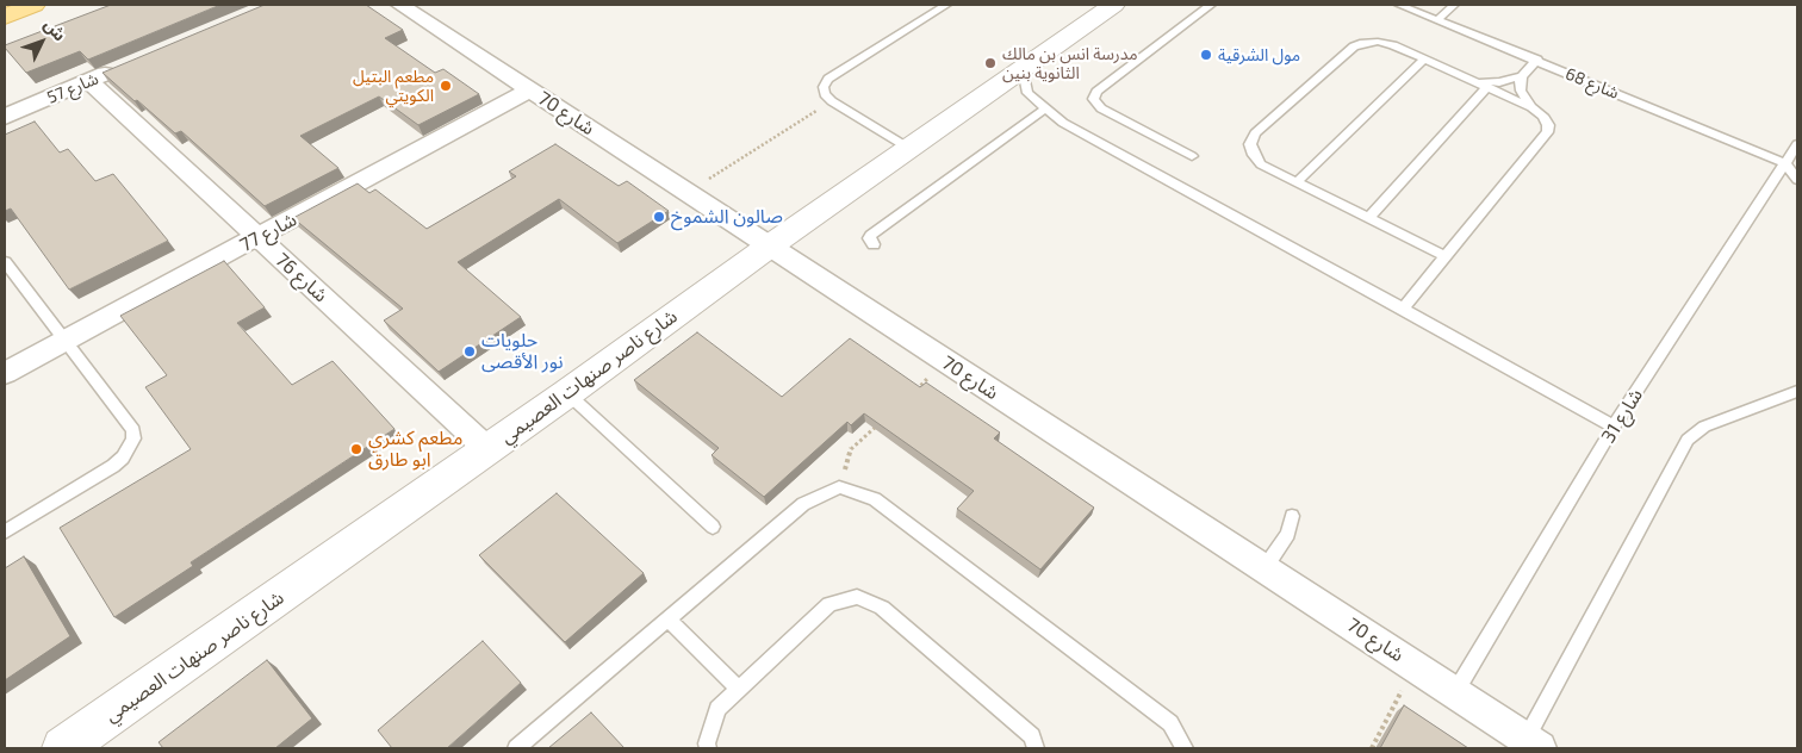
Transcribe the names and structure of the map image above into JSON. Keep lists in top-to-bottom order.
{
  "streets": {
    "street": [
      "شارع 57",
      "شارع 70",
      "شارع 77",
      "شارع 76",
      "شارع ناصر صنهات العصيمي"
    ],
    "lane": ["شارع 68", "شارع 31"]
  },
  "crossings": [
    ["شارع 68", "شارع 31"],
    ["شارع 57", "شارع 76"],
    ["شارع 70", "شارع 77"],
    ["شارع 70", "شارع ناصر صنهات العصيمي"],
    ["شارع 70", "شارع 31"],
    ["شارع 77", "شارع 76"],
    ["شارع 76", "شارع ناصر صنهات العصيمي"]
  ],
  "places": [
    "مول الشرقية",
    "مدرسة انس بن مالك الثانوية بنين",
    "مطعم البتيل الكويتي",
    "صالون الشموخ",
    "حلويات نور الأقصى",
    "مطعم كشري ابو طارق"
  ],
  "north": "top right"
}
